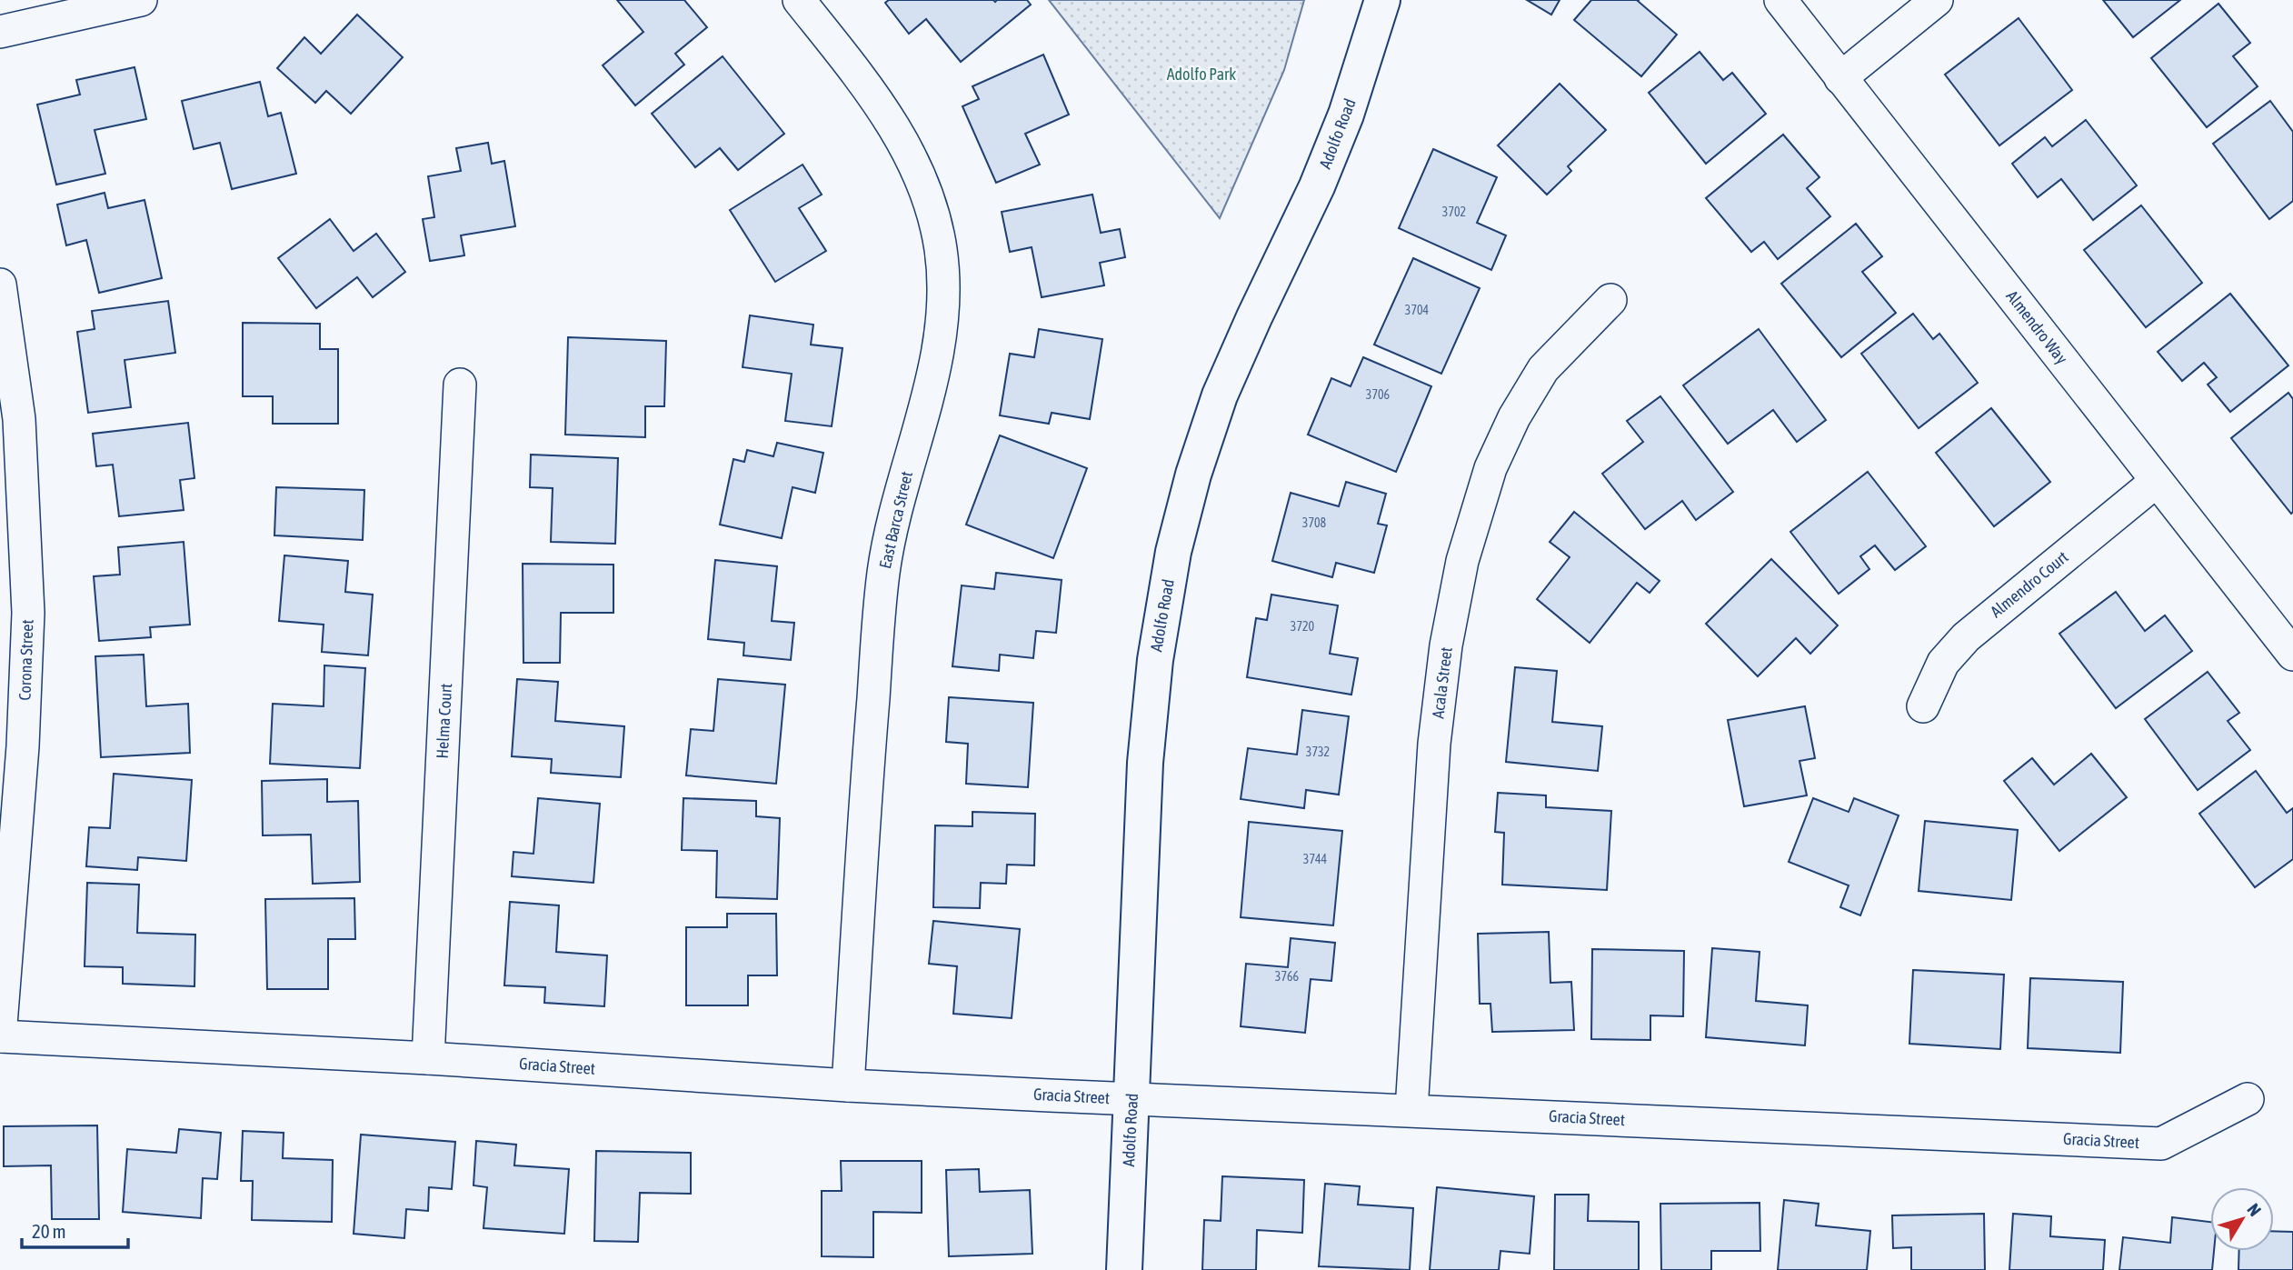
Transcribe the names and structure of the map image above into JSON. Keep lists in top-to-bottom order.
{
  "streets": {
    "main road": ["Adolfo Road"],
    "street": [
      "Almendro Way",
      "East Barca Street",
      "Almendro Court",
      "Corona Street",
      "Acala Street",
      "Helma Court",
      "Gracia Street"
    ]
  },
  "crossings": [
    ["Adolfo Road", "Gracia Street"],
    ["Almendro Way", "Almendro Court"],
    ["East Barca Street", "Gracia Street"],
    ["Corona Street", "Gracia Street"],
    ["Acala Street", "Gracia Street"],
    ["Helma Court", "Gracia Street"]
  ],
  "parks": ["Adolfo Park"],
  "house_numbers": [
    "3702",
    "3704",
    "3706",
    "3708",
    "3720",
    "3732",
    "3744",
    "3766"
  ],
  "scale_bar": "20 m",
  "north": "top right"
}
